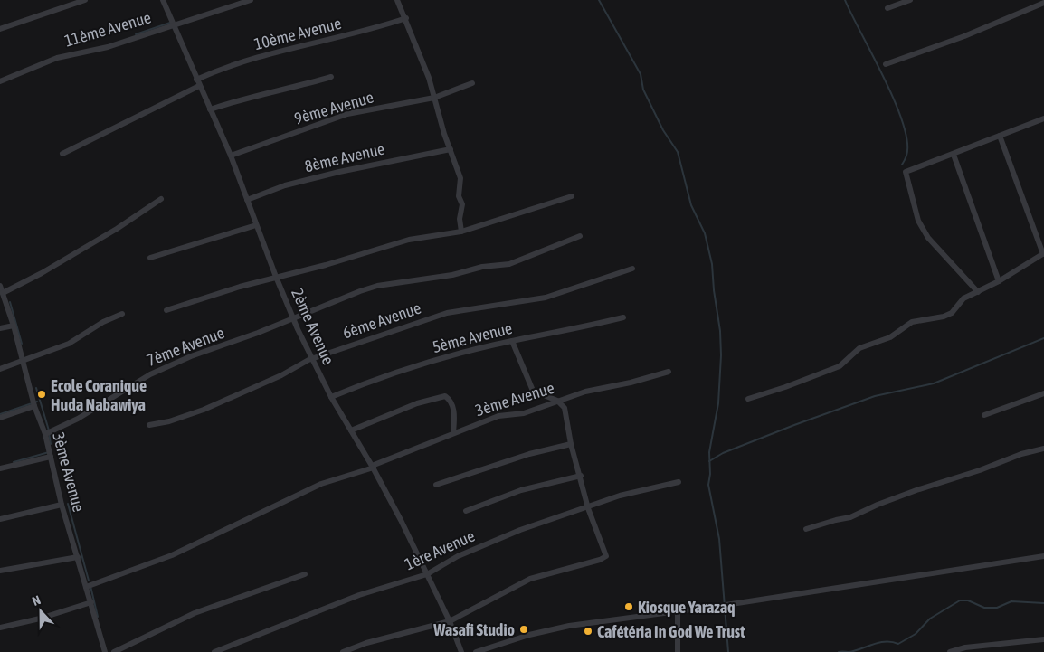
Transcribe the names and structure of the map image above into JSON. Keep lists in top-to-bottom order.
{
  "streets": {
    "street": [
      "11ème Avenue",
      "10ème Avenue",
      "9ème Avenue",
      "8ème Avenue",
      "6ème Avenue",
      "2ème Avenue",
      "5ème Avenue",
      "7ème Avenue",
      "3ème Avenue",
      "1ère Avenue"
    ]
  },
  "crossings": [
    ["11ème Avenue", "2ème Avenue"],
    ["10ème Avenue", "2ème Avenue"],
    ["9ème Avenue", "2ème Avenue"],
    ["8ème Avenue", "2ème Avenue"],
    ["6ème Avenue", "2ème Avenue"],
    ["2ème Avenue", "5ème Avenue"],
    ["2ème Avenue", "7ème Avenue"],
    ["2ème Avenue", "3ème Avenue"],
    ["2ème Avenue", "1ère Avenue"],
    ["7ème Avenue", "3ème Avenue"]
  ],
  "places": [
    "Ecole Coranique Huda Nabawiya",
    "Kiosque Yarazaq",
    "Wasafi Studio",
    "Cafétéria In God We Trust"
  ],
  "north": "top"
}
